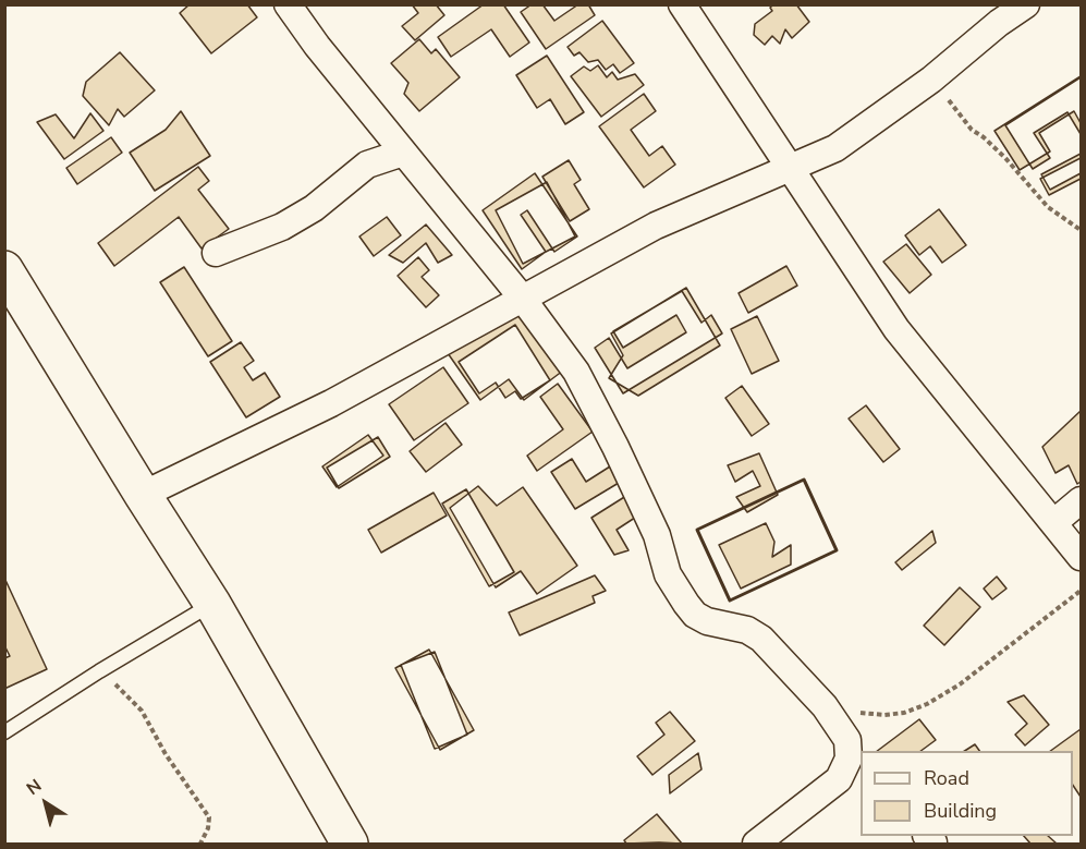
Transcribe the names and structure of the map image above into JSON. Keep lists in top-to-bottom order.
{
  "legend": ["Road", "Building"],
  "north": "top left"
}
